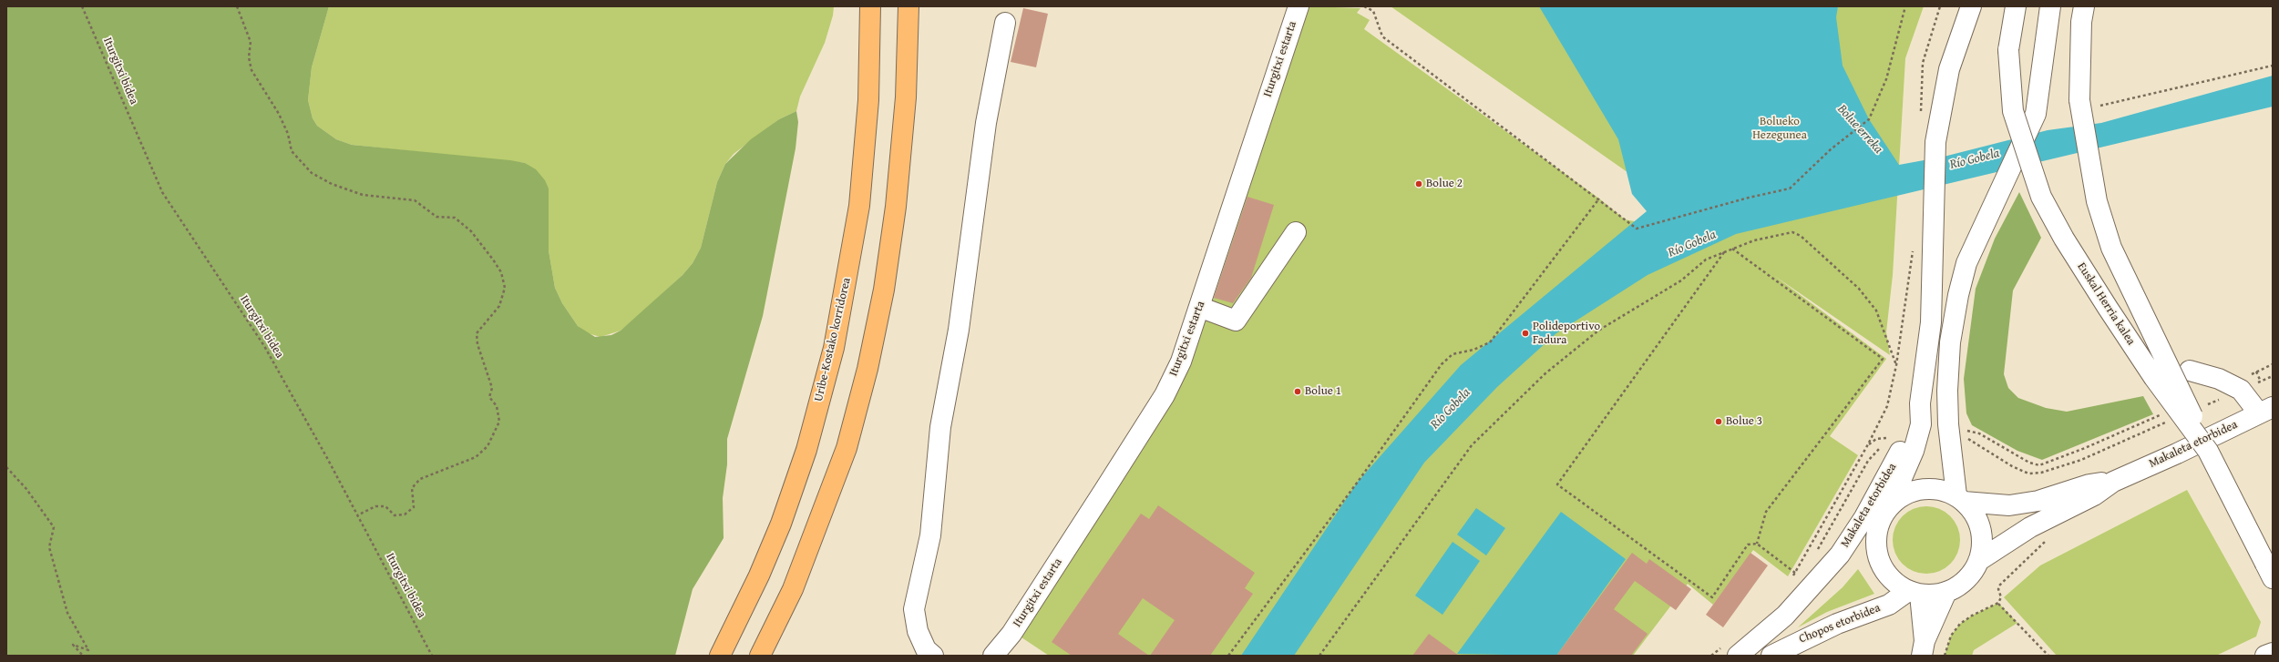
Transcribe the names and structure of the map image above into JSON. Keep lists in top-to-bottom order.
{
  "streets": {
    "highway": ["Uribe-Kostako korridorea"],
    "street": [
      "Iturgitxi estarta",
      "Euskal Herria kalea",
      "Makaleta etorbidea",
      "Chopos etorbidea"
    ],
    "path": ["Iturgitxi bidea"]
  },
  "crossings": [
    ["Makaleta etorbidea", "Chopos etorbidea"]
  ],
  "water": ["Bolue erreka", "Río Gobela"],
  "parks": ["Bolueko Hezegunea"],
  "places": [
    "Bolue 2",
    "Polideportivo Fadura",
    "Bolue 1",
    "Bolue 3"
  ]
}
